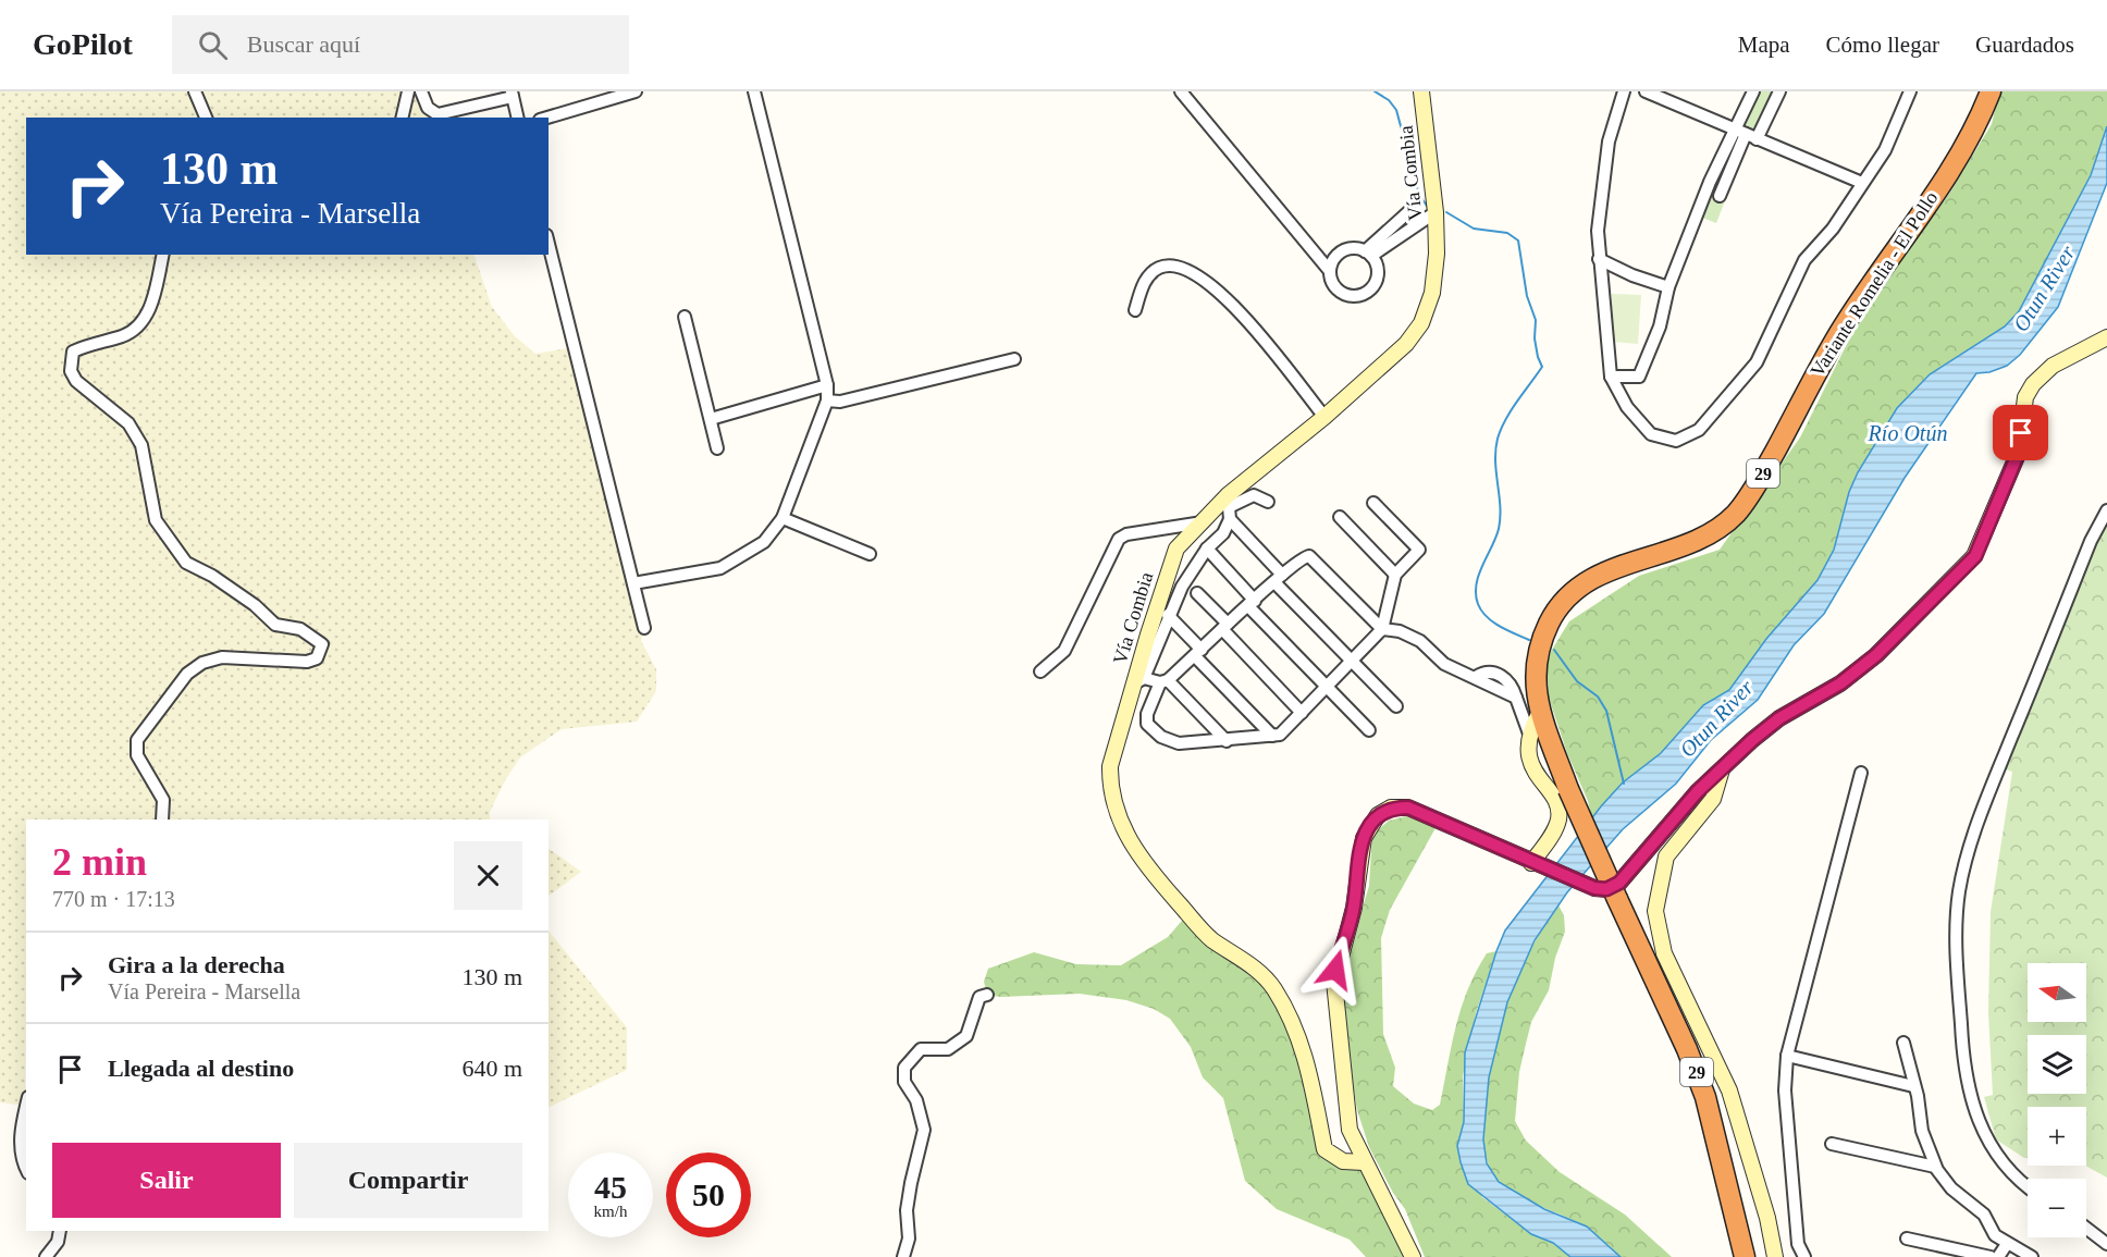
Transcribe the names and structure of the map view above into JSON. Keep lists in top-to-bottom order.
{
  "streets": {
    "highway": ["Variante Romelia - El Pollo", "29"],
    "main road": ["Vía Combia"]
  },
  "water": ["Otun River", "Río Otún"],
  "north": "left",
  "page": {
    "header": "GoPilot",
    "search": "Buscar aquí",
    "nav": ["Mapa", "Cómo llegar", "Guardados"],
    "turn": ["130 m", "Vía Pereira - Marsella"],
    "heading": ["2 min", "770 m · 17:13"],
    "list": [
      {
        "name": "Gira a la derecha",
        "note": "Vía Pereira - Marsella",
        "value": "130 m"
      },
      {
        "name": "Llegada al destino",
        "value": "640 m"
      }
    ],
    "map_buttons": ["+", "−"],
    "buttons": ["Salir", "Compartir"],
    "speed": "45 km/h",
    "limit": "50"
  }
}
